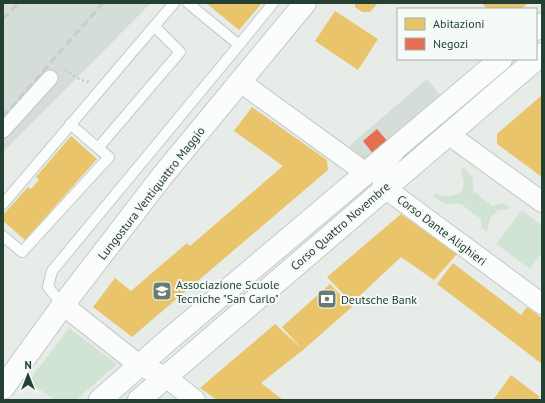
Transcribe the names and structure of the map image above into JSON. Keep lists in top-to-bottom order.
{
  "streets": {
    "main road": ["Lungostura Ventiquattro Maggio", "Corso Quattro Novembre"],
    "street": ["Corso Dante Alighieri"]
  },
  "crossings": [
    ["Corso Quattro Novembre", "Corso Dante Alighieri"]
  ],
  "places": {
    "school or university": ["Associazione Scuole Tecniche \"San Carlo\""],
    "bank": ["Deutsche Bank"]
  },
  "legend": ["Abitazioni", "Negozi"],
  "north": "top"
}
